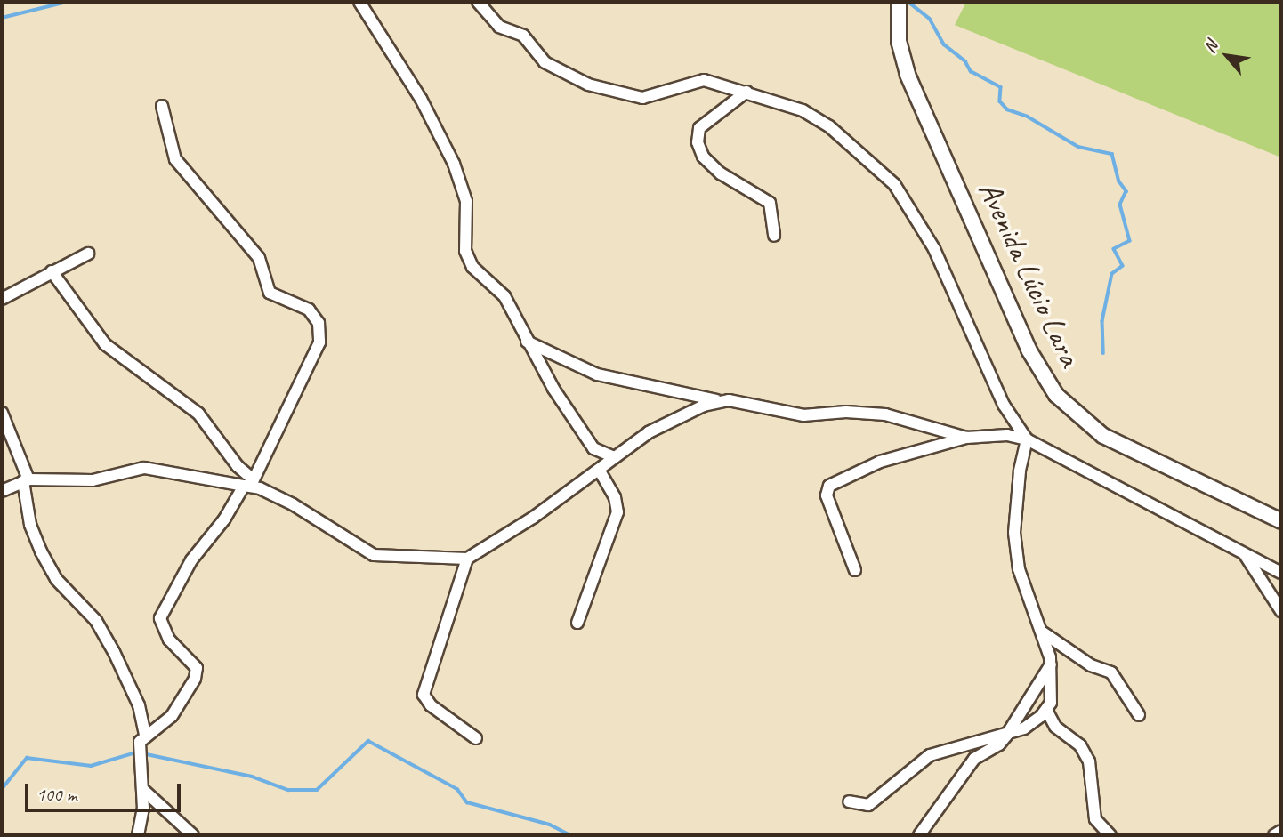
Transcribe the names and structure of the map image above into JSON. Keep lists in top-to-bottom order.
{
  "streets": {
    "main road": ["Avenida Lúcio Lara"]
  },
  "scale_bar": "100 m",
  "north": "top left"
}
